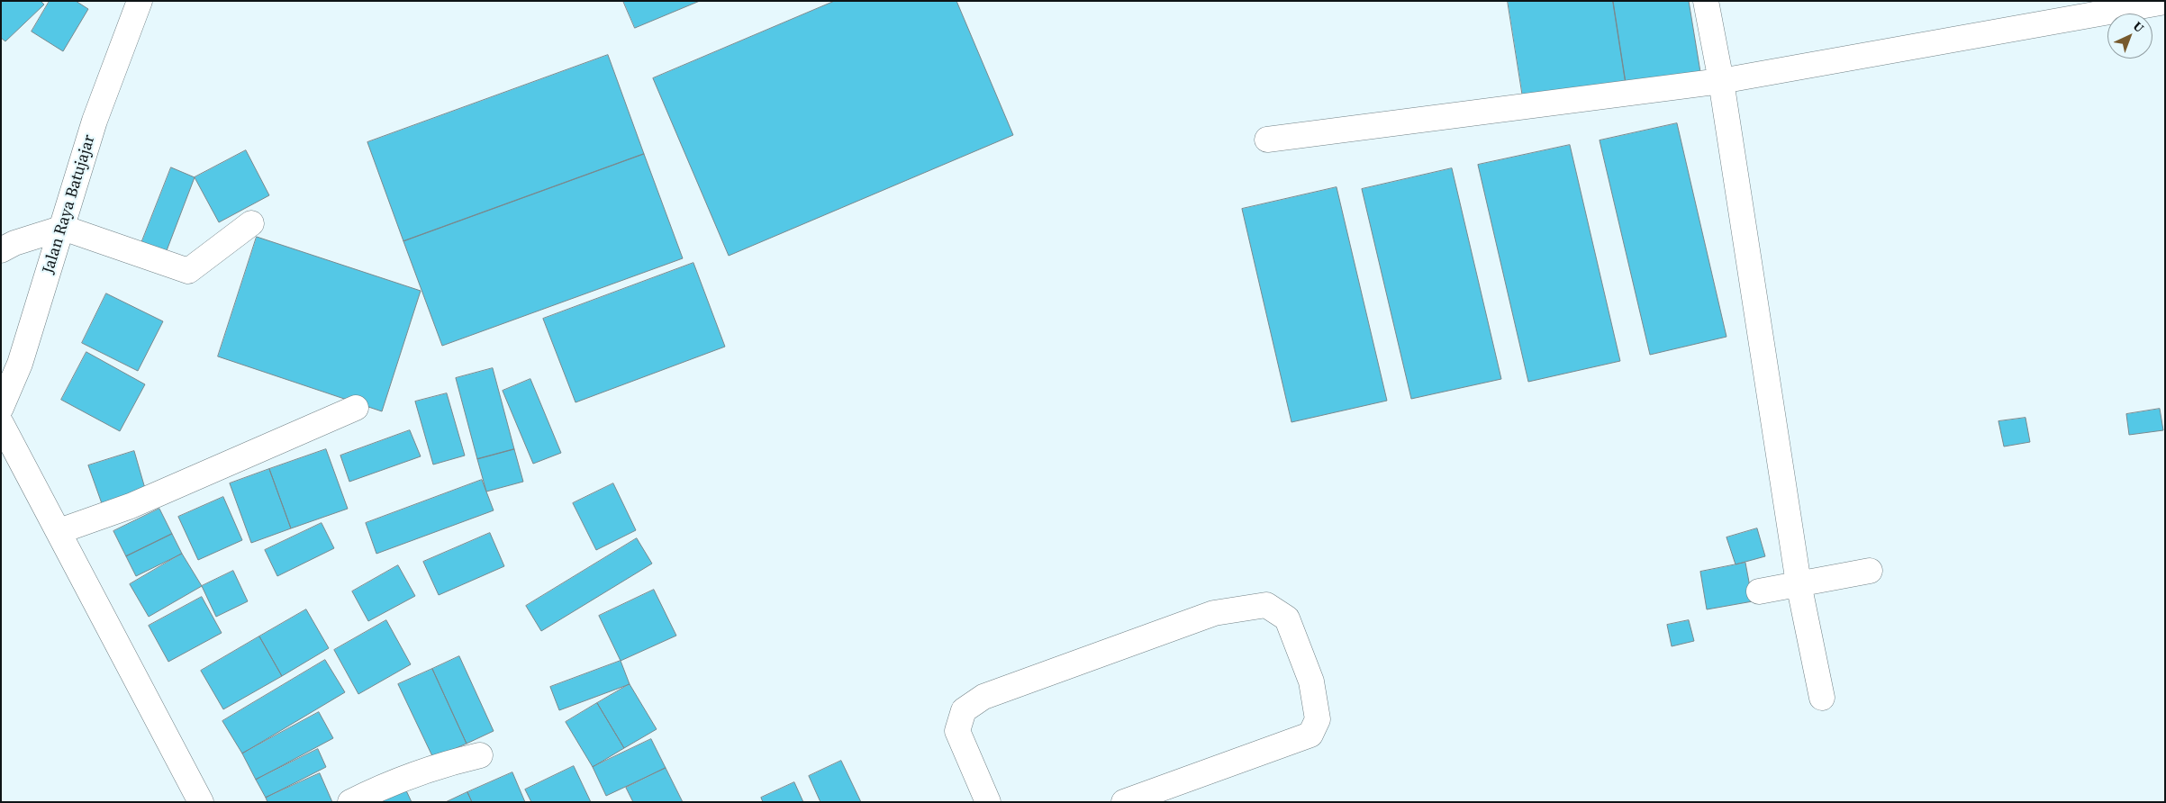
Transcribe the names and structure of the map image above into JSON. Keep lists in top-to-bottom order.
{
  "streets": {
    "main road": ["Jalan Raya Batujajar"]
  },
  "north": "top right"
}
